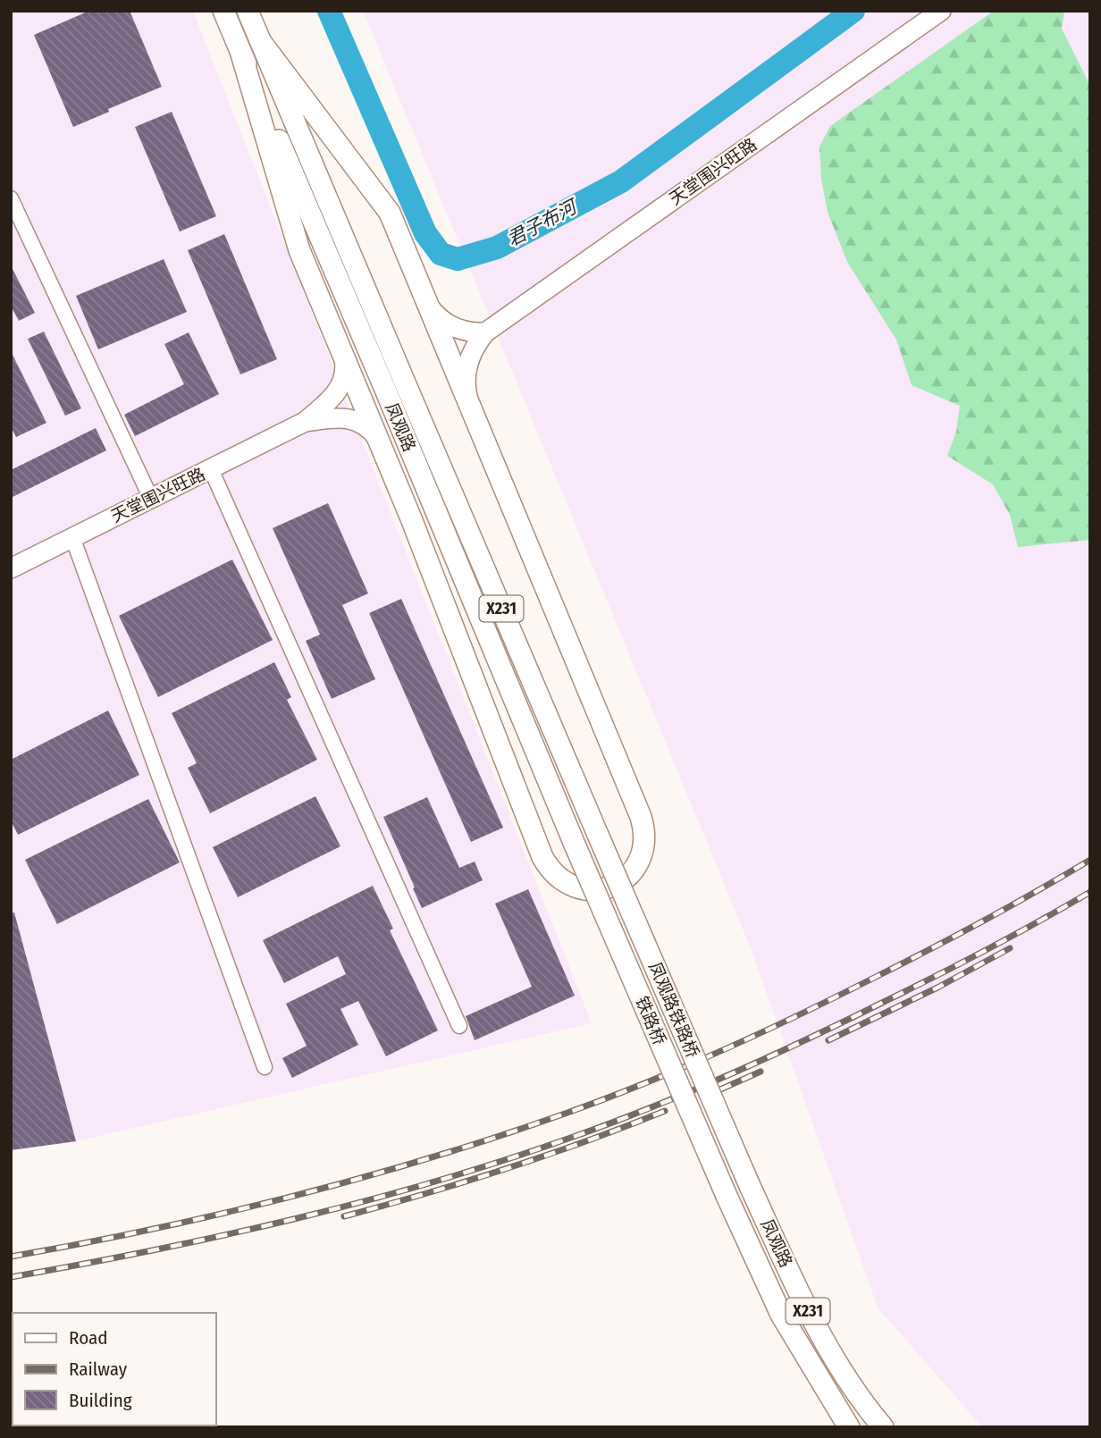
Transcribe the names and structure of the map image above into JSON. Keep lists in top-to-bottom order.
{
  "streets": {
    "main road": [
      "凤观路",
      "X231",
      "凤观路铁路桥",
      "铁路桥"
    ],
    "street": ["天堂围兴旺路"]
  },
  "crossings": [
    ["凤观路", "凤观路铁路桥"],
    ["凤观路", "铁路桥"]
  ],
  "water": ["君子布河"],
  "legend": ["Road", "Railway", "Building"]
}
